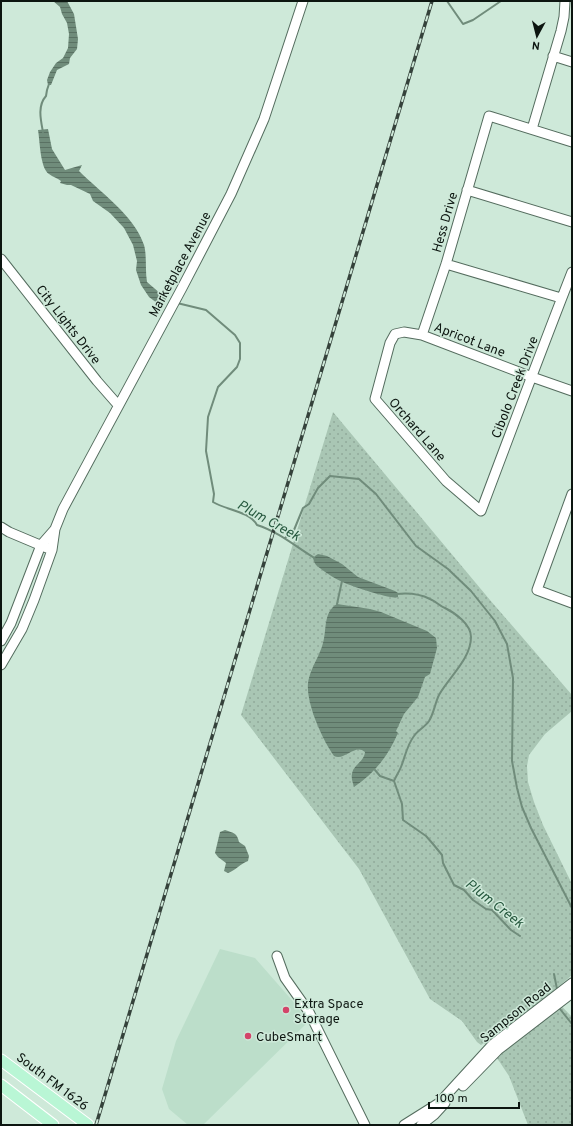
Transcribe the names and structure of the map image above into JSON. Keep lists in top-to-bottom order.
{
  "streets": {
    "main road": ["South FM 1626"],
    "street": [
      "Hess Drive",
      "Marketplace Avenue",
      "City Lights Drive",
      "Apricot Lane",
      "Cibolo Creek Drive",
      "Orchard Lane",
      "Sampson Road"
    ]
  },
  "crossings": [
    ["Hess Drive", "Apricot Lane"],
    ["Marketplace Avenue", "City Lights Drive"],
    ["Apricot Lane", "Cibolo Creek Drive"],
    ["Apricot Lane", "Orchard Lane"],
    ["Cibolo Creek Drive", "Orchard Lane"]
  ],
  "water": ["Plum Creek"],
  "places": ["Extra Space Storage", "CubeSmart"],
  "scale_bar": "100 m",
  "north": "bottom"
}
